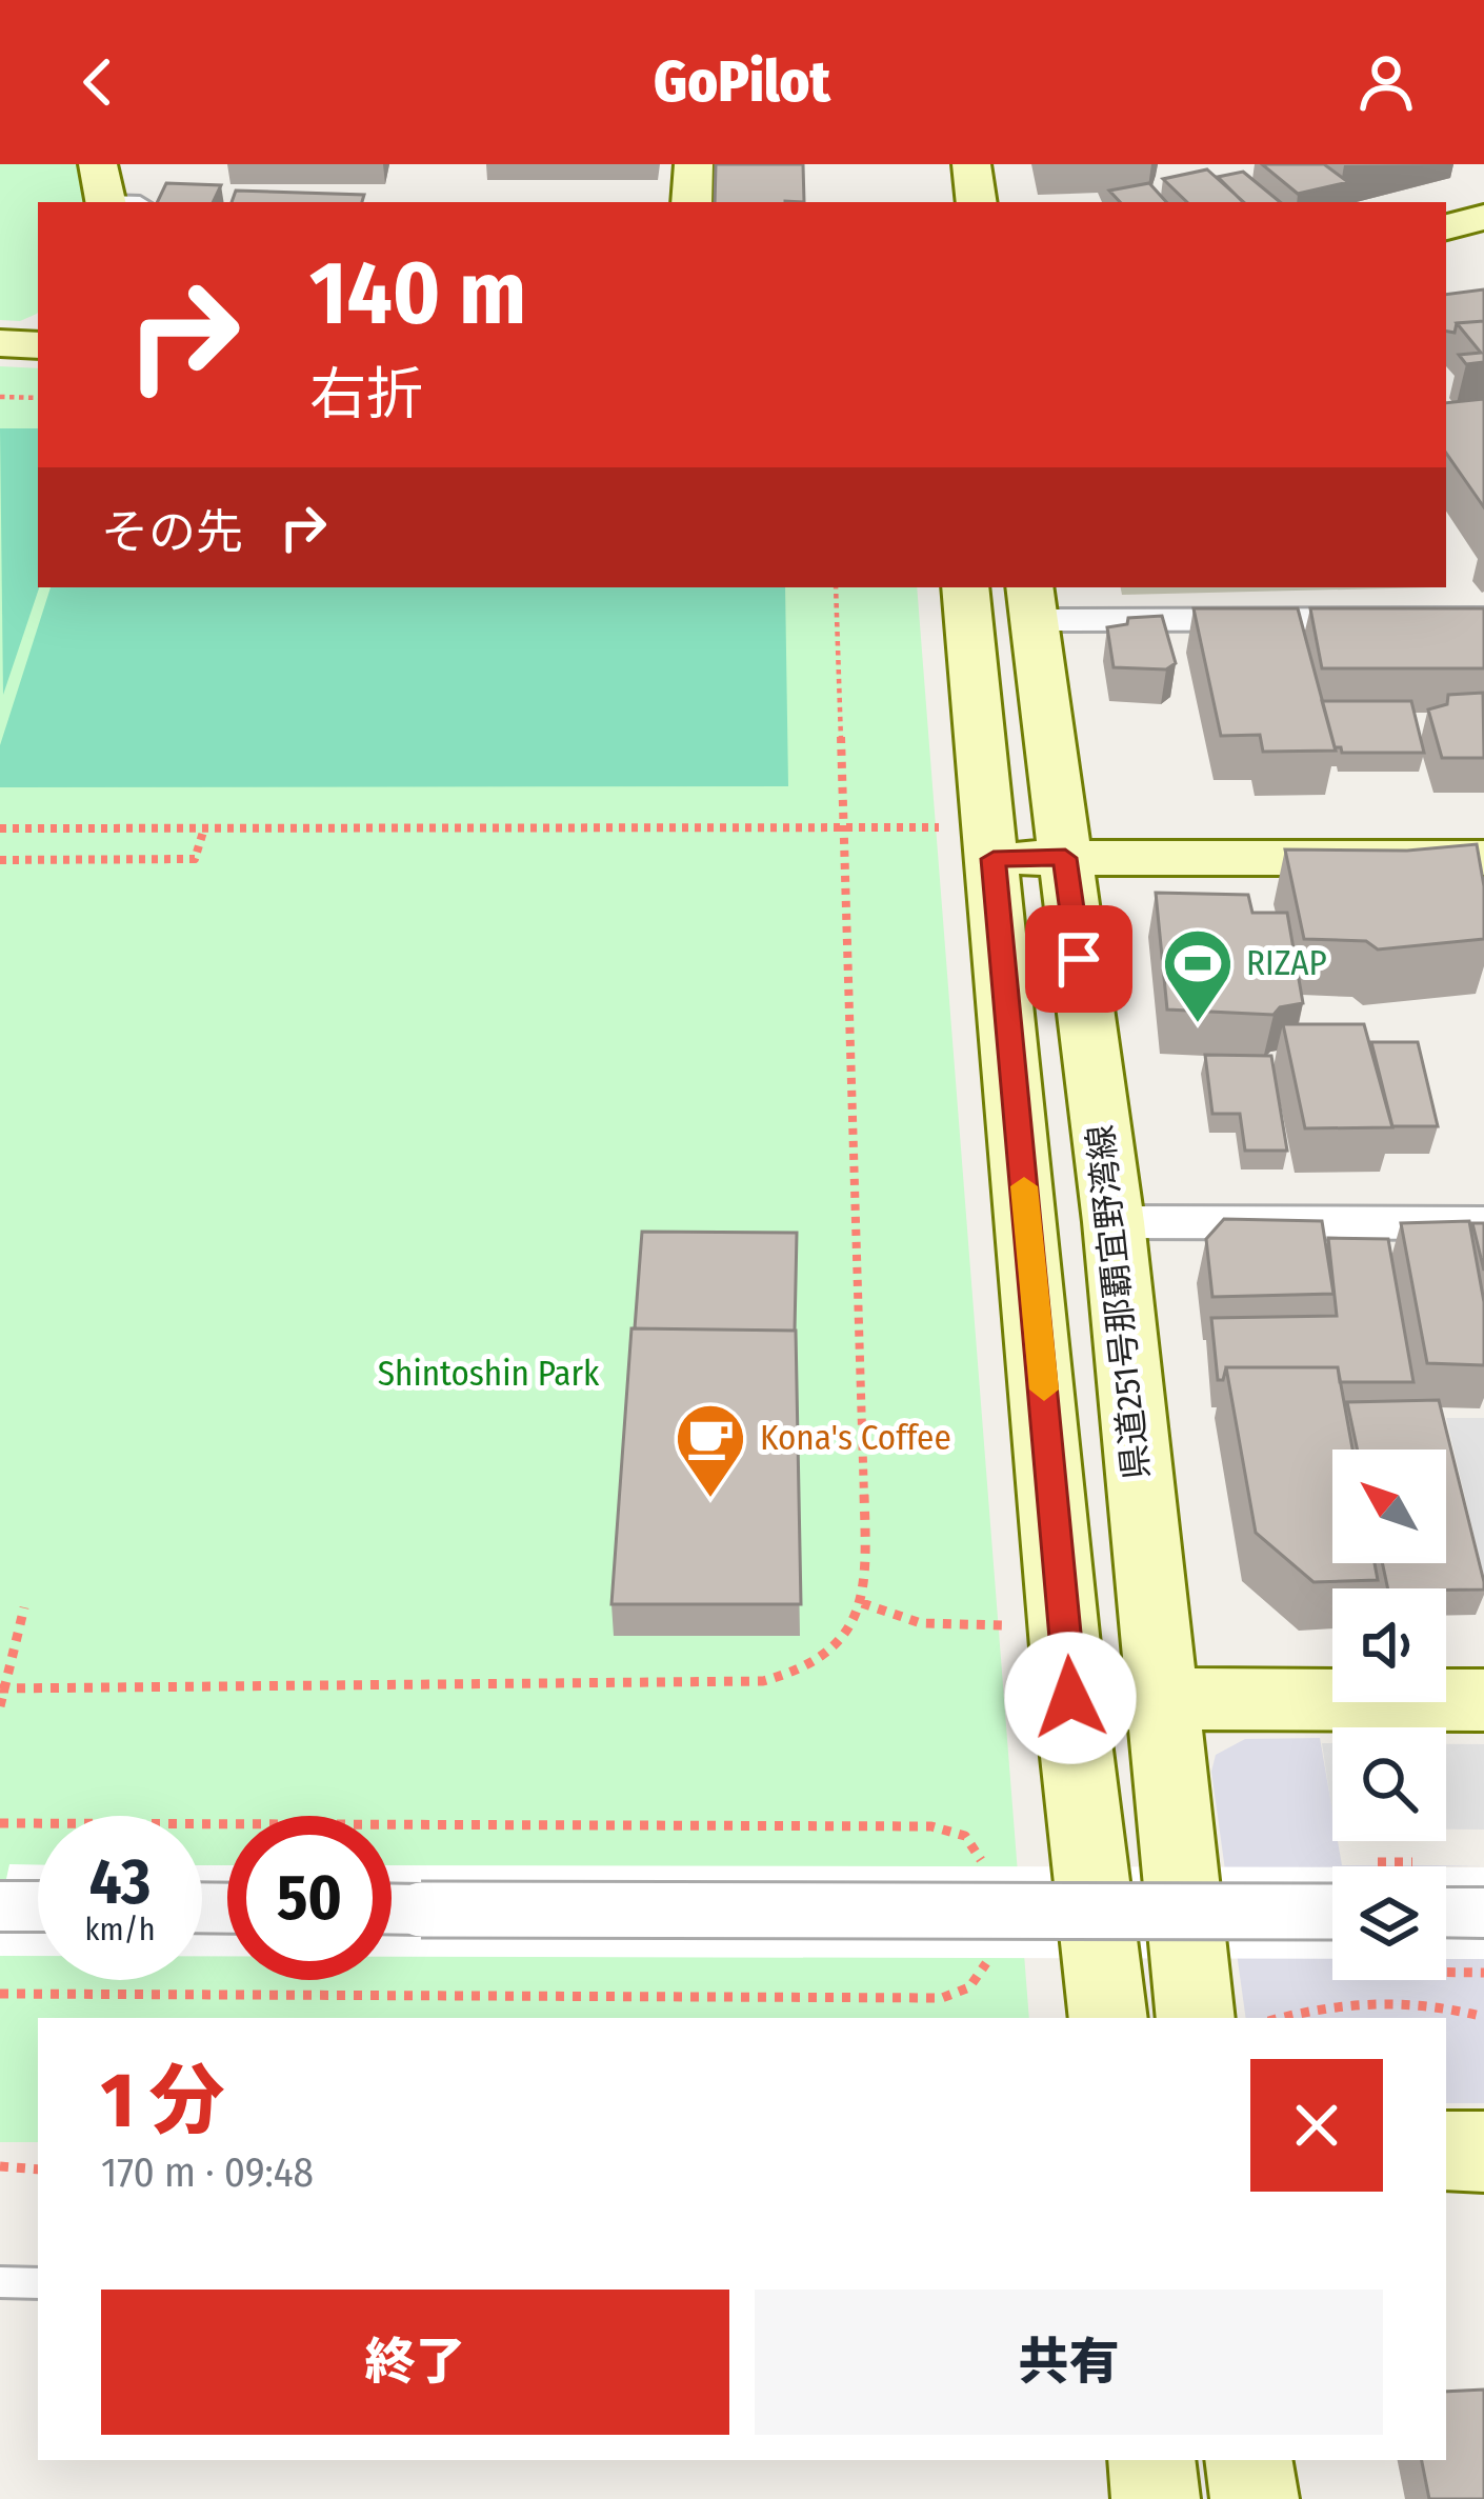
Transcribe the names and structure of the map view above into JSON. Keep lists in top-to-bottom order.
{
  "streets": {
    "main road": ["県道251号那覇宜野湾線"]
  },
  "parks": ["Shintoshin Park"],
  "places": {
    "sports": ["RIZAP"],
    "cafe": ["Kona's Coffee"]
  },
  "north": "top left",
  "page": {
    "header": "GoPilot",
    "turn": ["140 m", "右折"],
    "then": "その先",
    "speed": "43 km/h",
    "limit": "50",
    "heading": ["1 分", "170 m · 09:48"],
    "buttons": ["終了", "共有"]
  }
}
